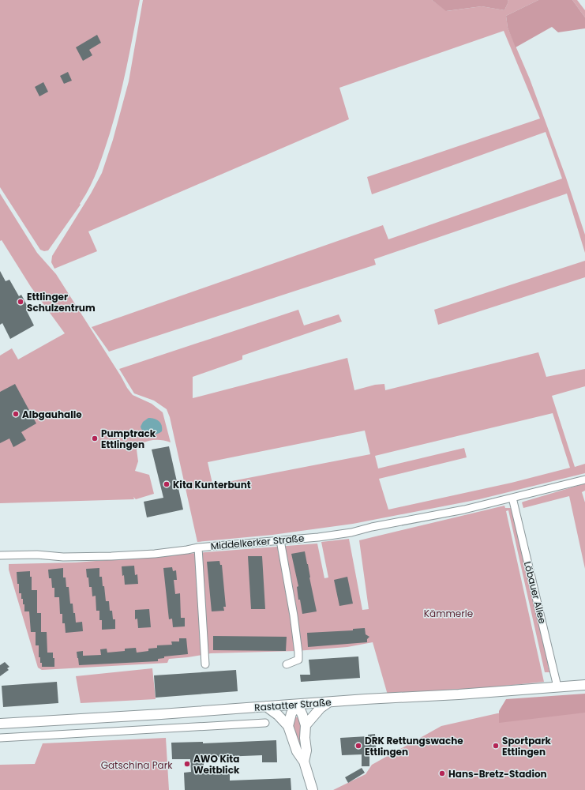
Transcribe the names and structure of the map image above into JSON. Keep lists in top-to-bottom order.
{
  "streets": {
    "main road": ["Rastatter Straße"],
    "street": ["Middelkerker Straße", "Löbauer Allee"]
  },
  "crossings": [
    ["Middelkerker Straße", "Löbauer Allee"],
    ["Löbauer Allee", "Rastatter Straße"]
  ],
  "parks": ["Kämmerle", "Gatschina Park"],
  "places": [
    "Ettlinger Schulzentrum",
    "Albgauhalle",
    "Pumptrack Ettlingen",
    "Kita Kunterbunt",
    "DRK Rettungswache Ettlingen",
    "Sportpark Ettlingen",
    "AWO Kita Weitblick",
    "Hans-Bretz-Stadion"
  ]
}
